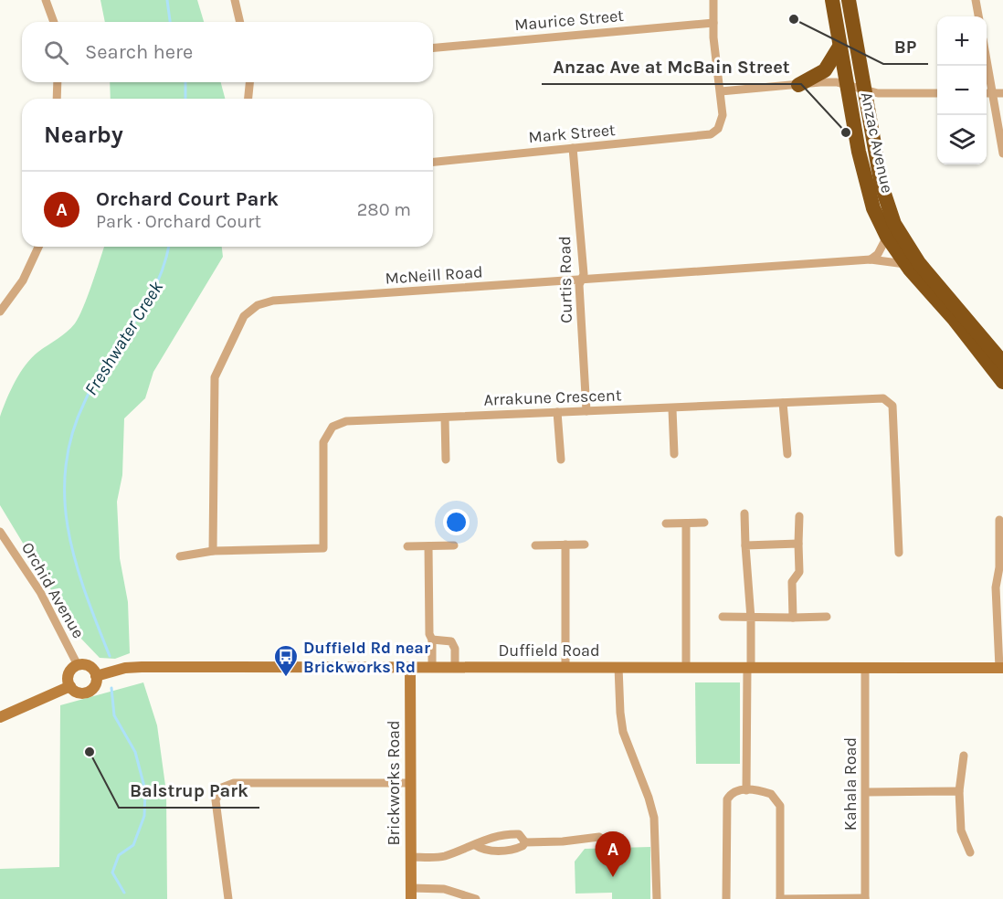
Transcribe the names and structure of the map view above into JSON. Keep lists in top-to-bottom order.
{
  "streets": {
    "highway": ["Anzac Avenue"],
    "street": [
      "Maurice Street",
      "Mark Street",
      "McNeill Road",
      "Curtis Road",
      "Arrakune Crescent",
      "Orchid Avenue",
      "Duffield Road",
      "Brickworks Road",
      "Kahala Road"
    ]
  },
  "crossings": [
    ["Mark Street", "Curtis Road"],
    ["Anzac Avenue", "McNeill Road"],
    ["McNeill Road", "Curtis Road"],
    ["McNeill Road", "Arrakune Crescent"],
    ["Curtis Road", "Arrakune Crescent"],
    ["Orchid Avenue", "Duffield Road"],
    ["Duffield Road", "Brickworks Road"],
    ["Duffield Road", "Kahala Road"]
  ],
  "water": ["Freshwater Creek"],
  "places": {
    "other": ["BP", "Anzac Ave at McBain Street", "Balstrup Park"],
    "bus stop": ["Duffield Rd near Brickworks Rd"]
  },
  "page": {
    "map_buttons": ["+", "−"],
    "search": "Search here",
    "heading": "Nearby",
    "list": [
      {
        "mark": "A",
        "name": "Orchard Court Park",
        "note": "Park · Orchard Court",
        "value": "280 m"
      }
    ],
    "pins": "A"
  }
}
